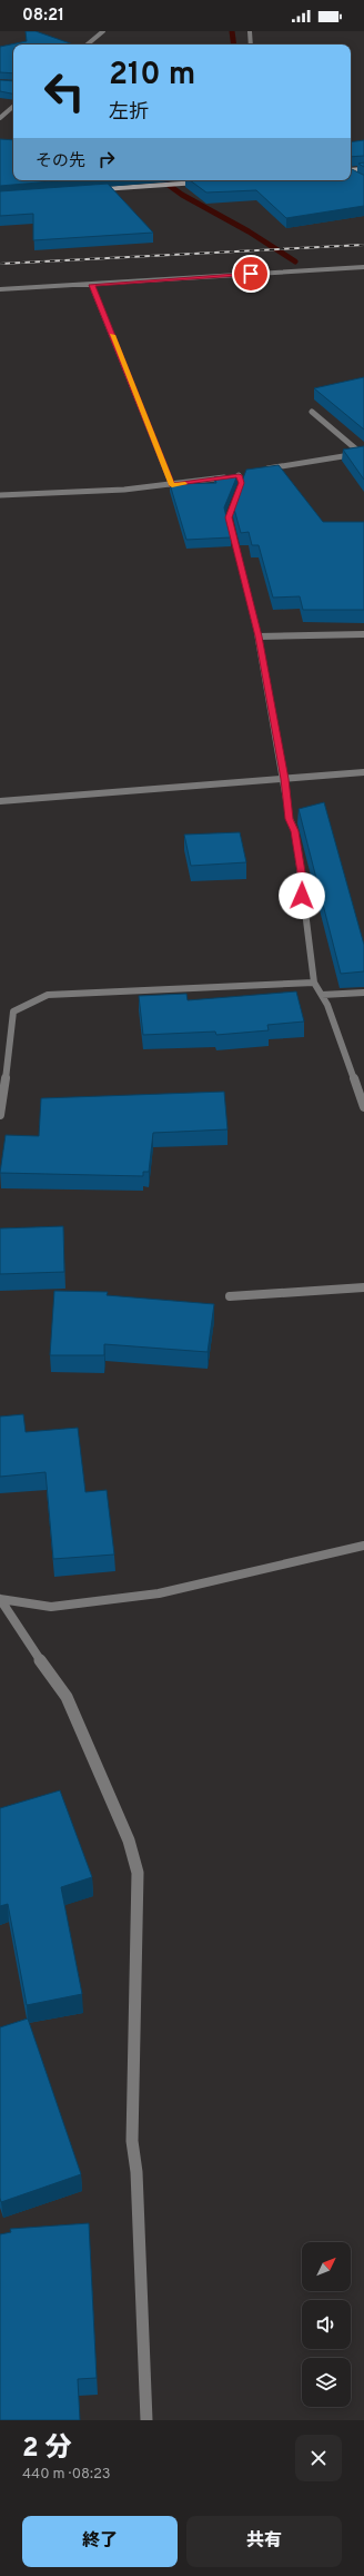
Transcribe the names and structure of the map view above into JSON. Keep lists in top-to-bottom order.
{
  "north": "top right",
  "page": {
    "status": "08:21",
    "turn": ["210 m", "左折"],
    "then": "その先",
    "heading": ["2 分", "440 m · 08:23"],
    "buttons": ["終了", "共有"]
  }
}
